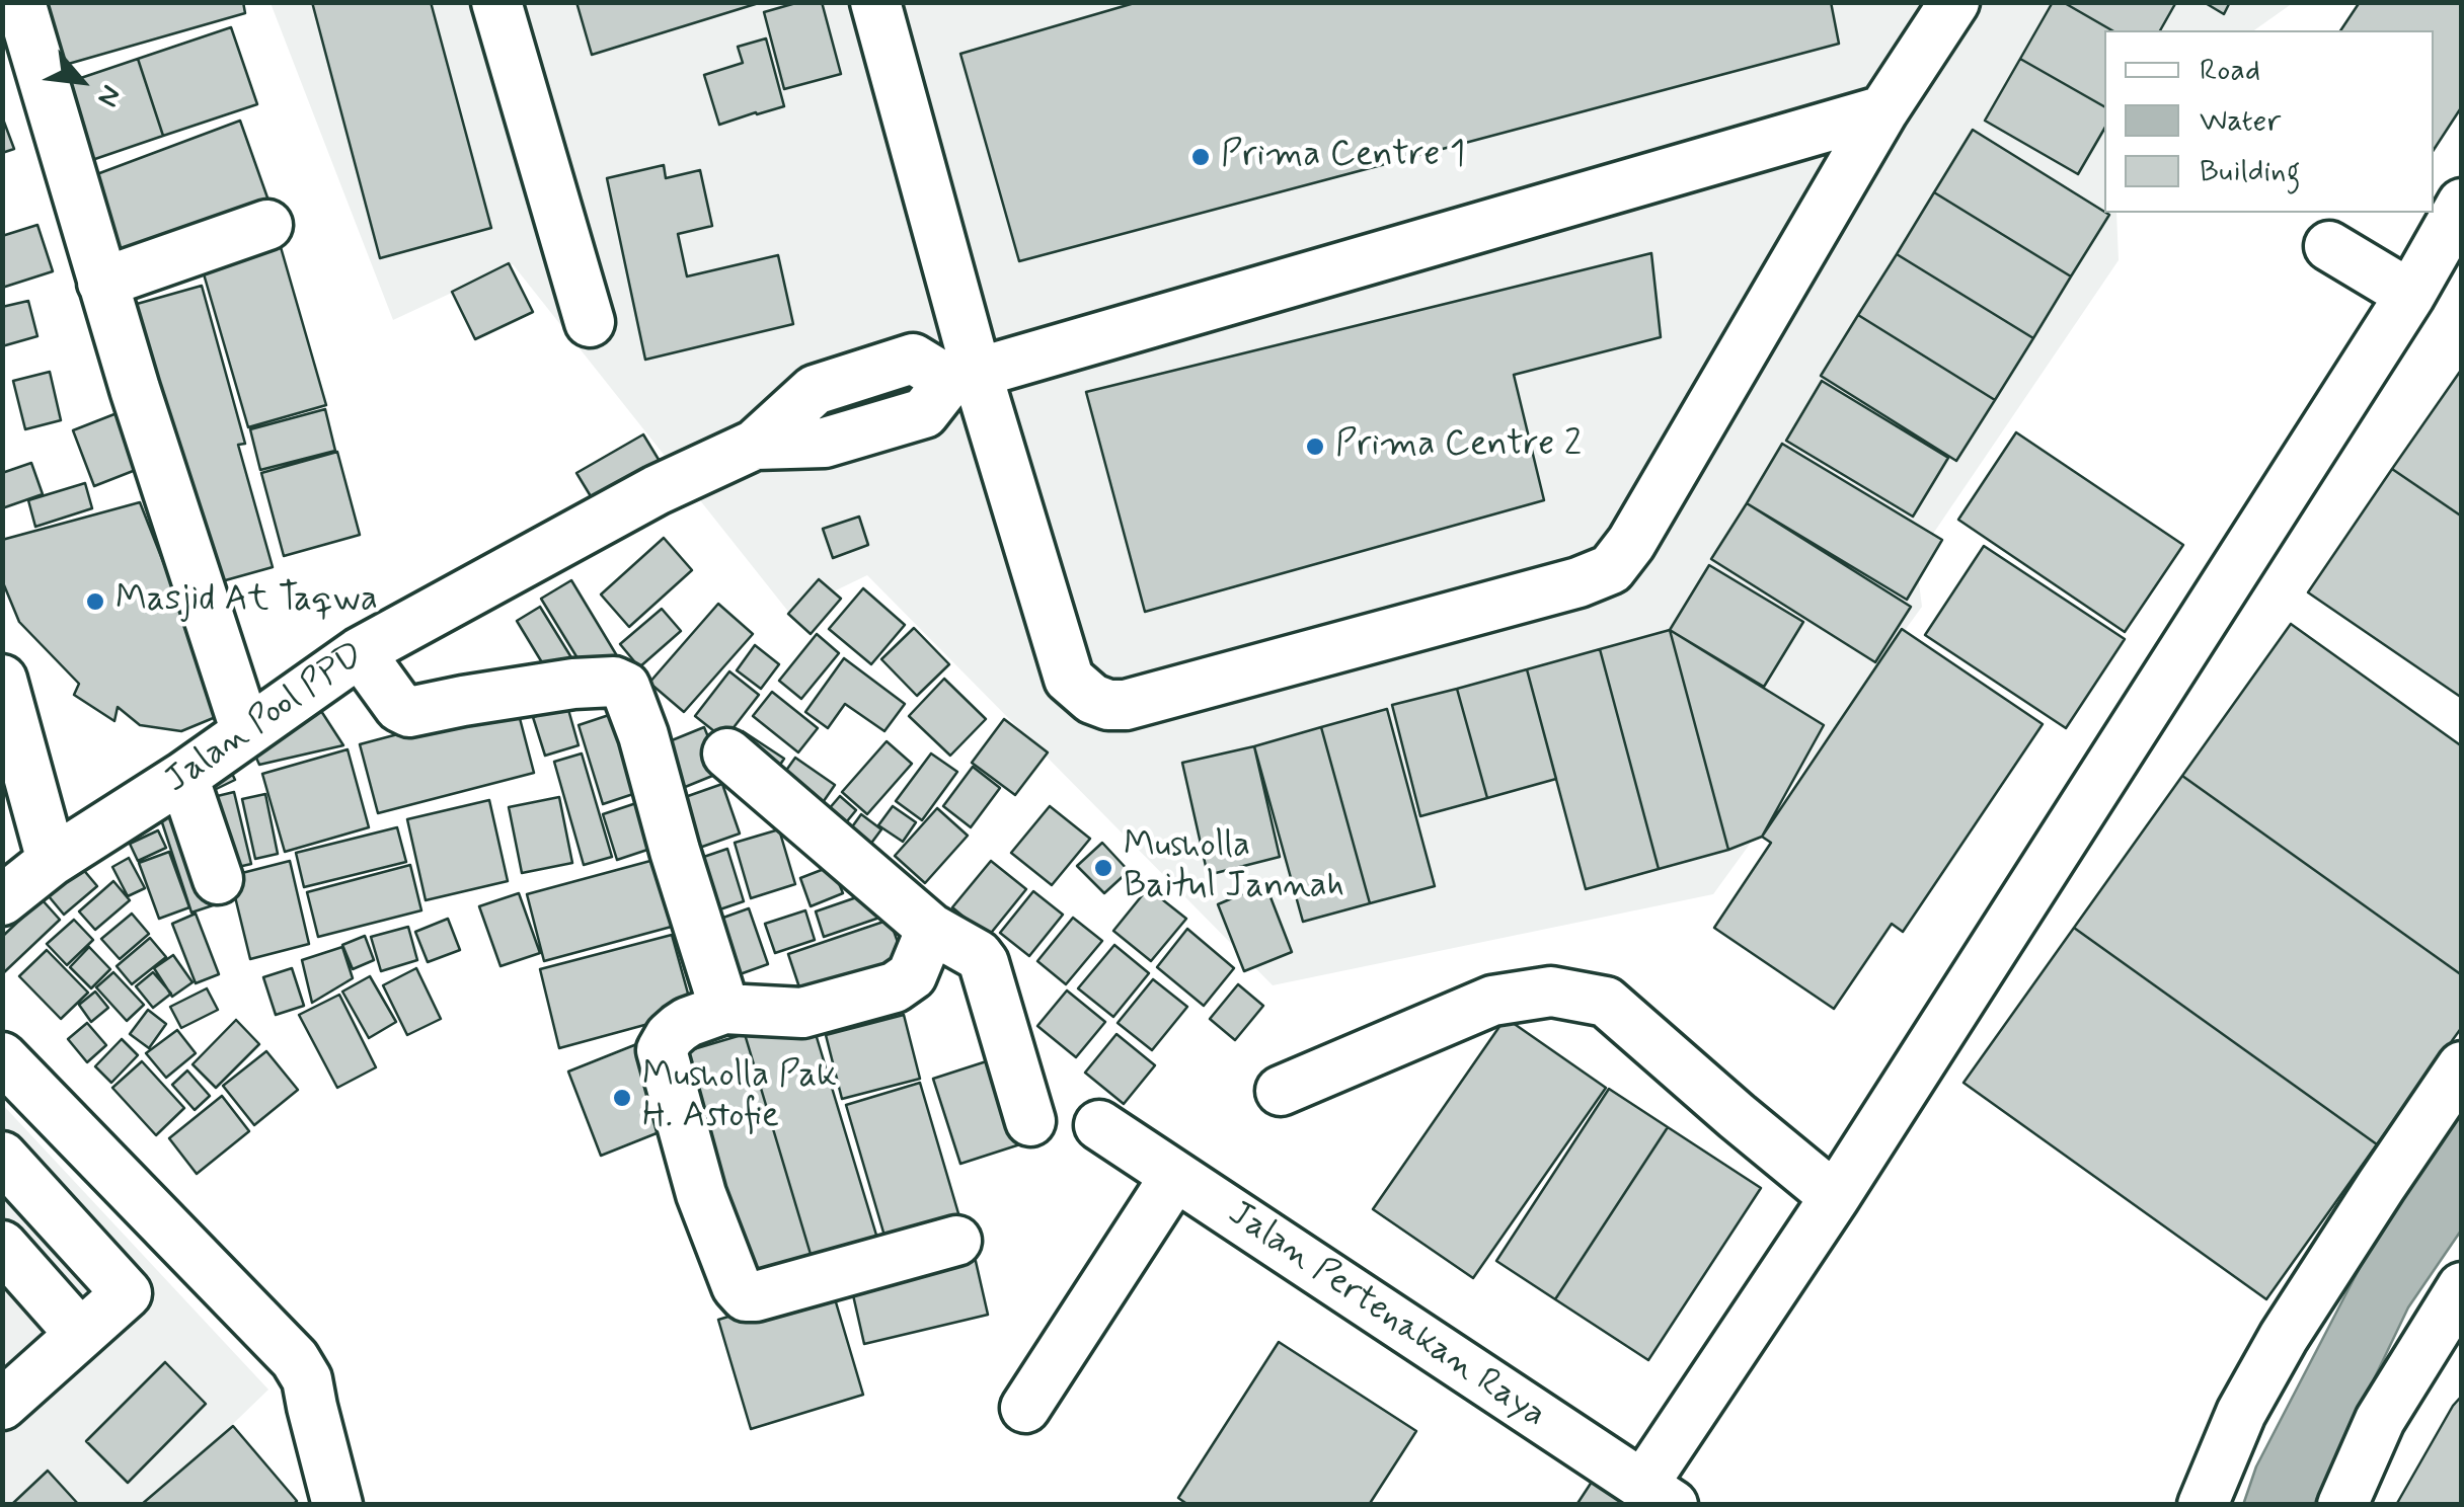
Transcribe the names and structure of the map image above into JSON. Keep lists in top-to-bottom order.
{
  "streets": {
    "street": ["Jalan Pool PPD", "Jalan Pertenakan Raya"]
  },
  "places": [
    "Prima Centre 1",
    "Prima Centre 2",
    "Masjid At Taqwa",
    "Musholla Baitul Jannah",
    "Musholla Pak H. Astofie"
  ],
  "legend": ["Road", "Water", "Building"],
  "north": "bottom right"
}
